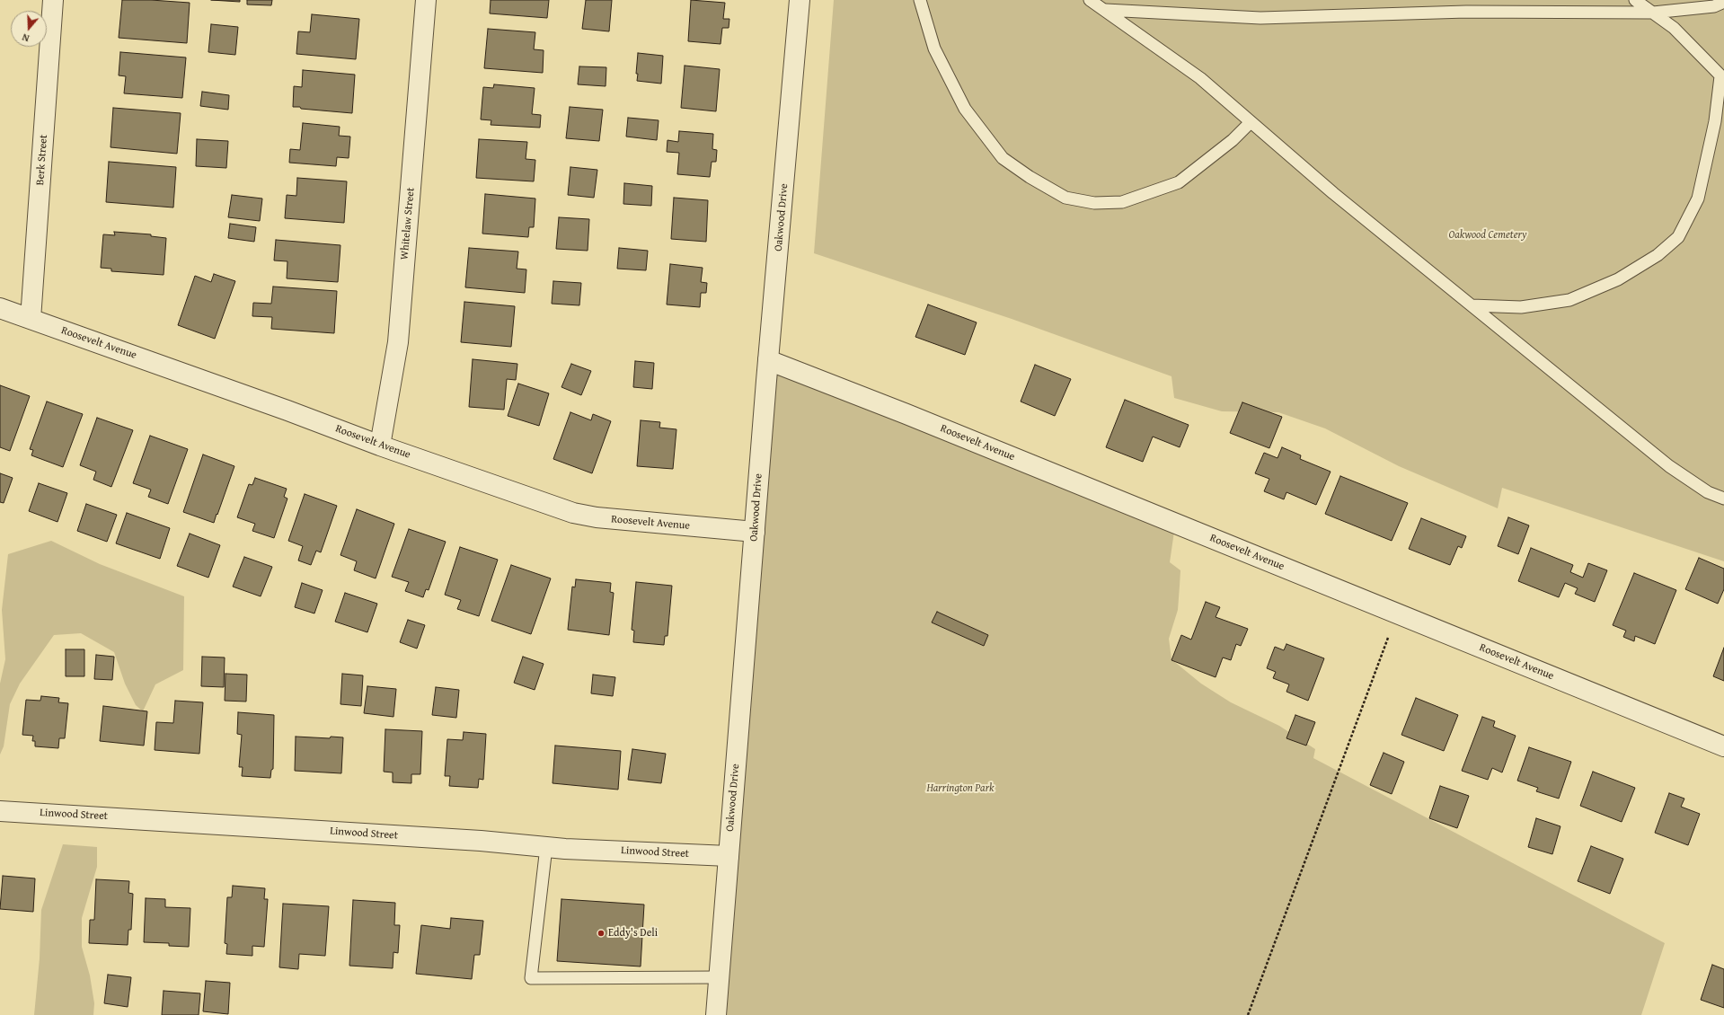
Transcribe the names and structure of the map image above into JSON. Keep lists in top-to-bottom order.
{
  "streets": {
    "street": [
      "Berk Street",
      "Oakwood Drive",
      "Whitelaw Street",
      "Roosevelt Avenue",
      "Linwood Street"
    ]
  },
  "crossings": [
    ["Berk Street", "Roosevelt Avenue"],
    ["Oakwood Drive", "Roosevelt Avenue"],
    ["Oakwood Drive", "Linwood Street"],
    ["Whitelaw Street", "Roosevelt Avenue"]
  ],
  "parks": ["Oakwood Cemetery", "Harrington Park"],
  "places": ["Eddy's Deli"],
  "north": "bottom"
}
